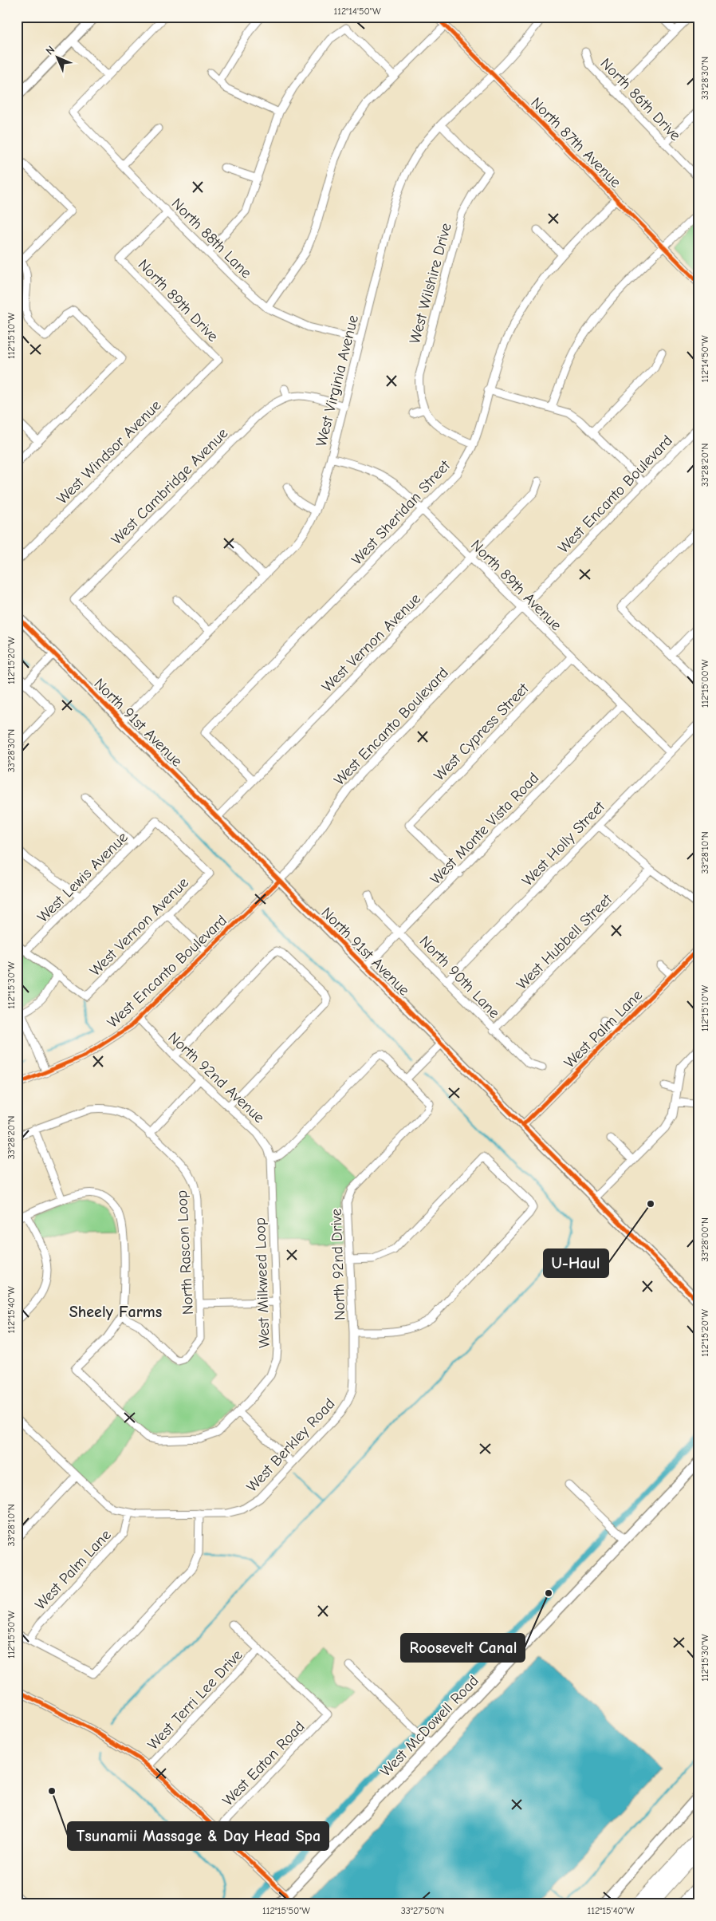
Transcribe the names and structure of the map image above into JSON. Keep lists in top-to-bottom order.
{
  "streets": {
    "main road": ["North 91st Avenue", "West McDowell Road"],
    "street": [
      "North 86th Drive",
      "North 87th Avenue",
      "North 88th Lane",
      "West Wilshire Drive",
      "North 89th Drive",
      "West Virginia Avenue",
      "West Windsor Avenue",
      "West Cambridge Avenue",
      "West Encanto Boulevard",
      "West Sheridan Street",
      "North 89th Avenue",
      "West Vernon Avenue",
      "West Cypress Street",
      "West Monte Vista Road",
      "West Holly Street",
      "West Lewis Avenue",
      "West Hubbell Street",
      "North 90th Lane",
      "West Palm Lane",
      "North 92nd Avenue",
      "North Rascon Loop",
      "North 92nd Drive",
      "West Milkweed Loop",
      "West Berkley Road",
      "West Terri Lee Drive",
      "West Eaton Road"
    ]
  },
  "crossings": [
    ["North 87th Avenue", "West Virginia Avenue"],
    ["North 87th Avenue", "West Sheridan Street"],
    ["North 88th Lane", "North 89th Drive"],
    ["North 88th Lane", "West Virginia Avenue"],
    ["West Wilshire Drive", "West Virginia Avenue"],
    ["North 89th Drive", "West Windsor Avenue"],
    ["West Virginia Avenue", "West Cambridge Avenue"],
    ["West Virginia Avenue", "North 89th Avenue"],
    ["West Virginia Avenue", "North 91st Avenue"],
    ["West Encanto Boulevard", "North 89th Avenue"],
    ["West Encanto Boulevard", "North 91st Avenue"],
    ["West Encanto Boulevard", "North 92nd Avenue"],
    ["West Sheridan Street", "North 89th Avenue"],
    ["West Sheridan Street", "West Vernon Avenue"],
    ["North 89th Avenue", "West Vernon Avenue"],
    ["North 89th Avenue", "West Cypress Street"],
    ["North 89th Avenue", "West Monte Vista Road"],
    ["North 89th Avenue", "West Holly Street"],
    ["West Vernon Avenue", "North 91st Avenue"],
    ["West Vernon Avenue", "West Lewis Avenue"],
    ["North 91st Avenue", "West Monte Vista Road"],
    ["North 91st Avenue", "West Palm Lane"],
    ["West Cypress Street", "West Monte Vista Road"],
    ["West Monte Vista Road", "North 90th Lane"],
    ["West Holly Street", "North 90th Lane"],
    ["West Hubbell Street", "North 90th Lane"],
    ["West Palm Lane", "West Berkley Road"],
    ["North 92nd Avenue", "West Milkweed Loop"],
    ["North Rascon Loop", "West Milkweed Loop"],
    ["North 92nd Drive", "West Berkley Road"],
    ["West Terri Lee Drive", "West Eaton Road"]
  ],
  "districts": ["Sheely Farms"],
  "places": ["U-Haul", "Roosevelt Canal", "Tsunamii Massage & Day Head Spa"],
  "north": "top left",
  "coordinates": [
    "112°14'50\"W",
    "33°28'30\"N",
    "112°15'10\"W",
    "33°28'20\"N",
    "112°15'20\"W",
    "112°15'00\"W",
    "33°28'10\"N",
    "112°15'30\"W",
    "33°28'00\"N",
    "112°15'40\"W",
    "112°15'50\"W",
    "33°27'50\"N"
  ]
}
